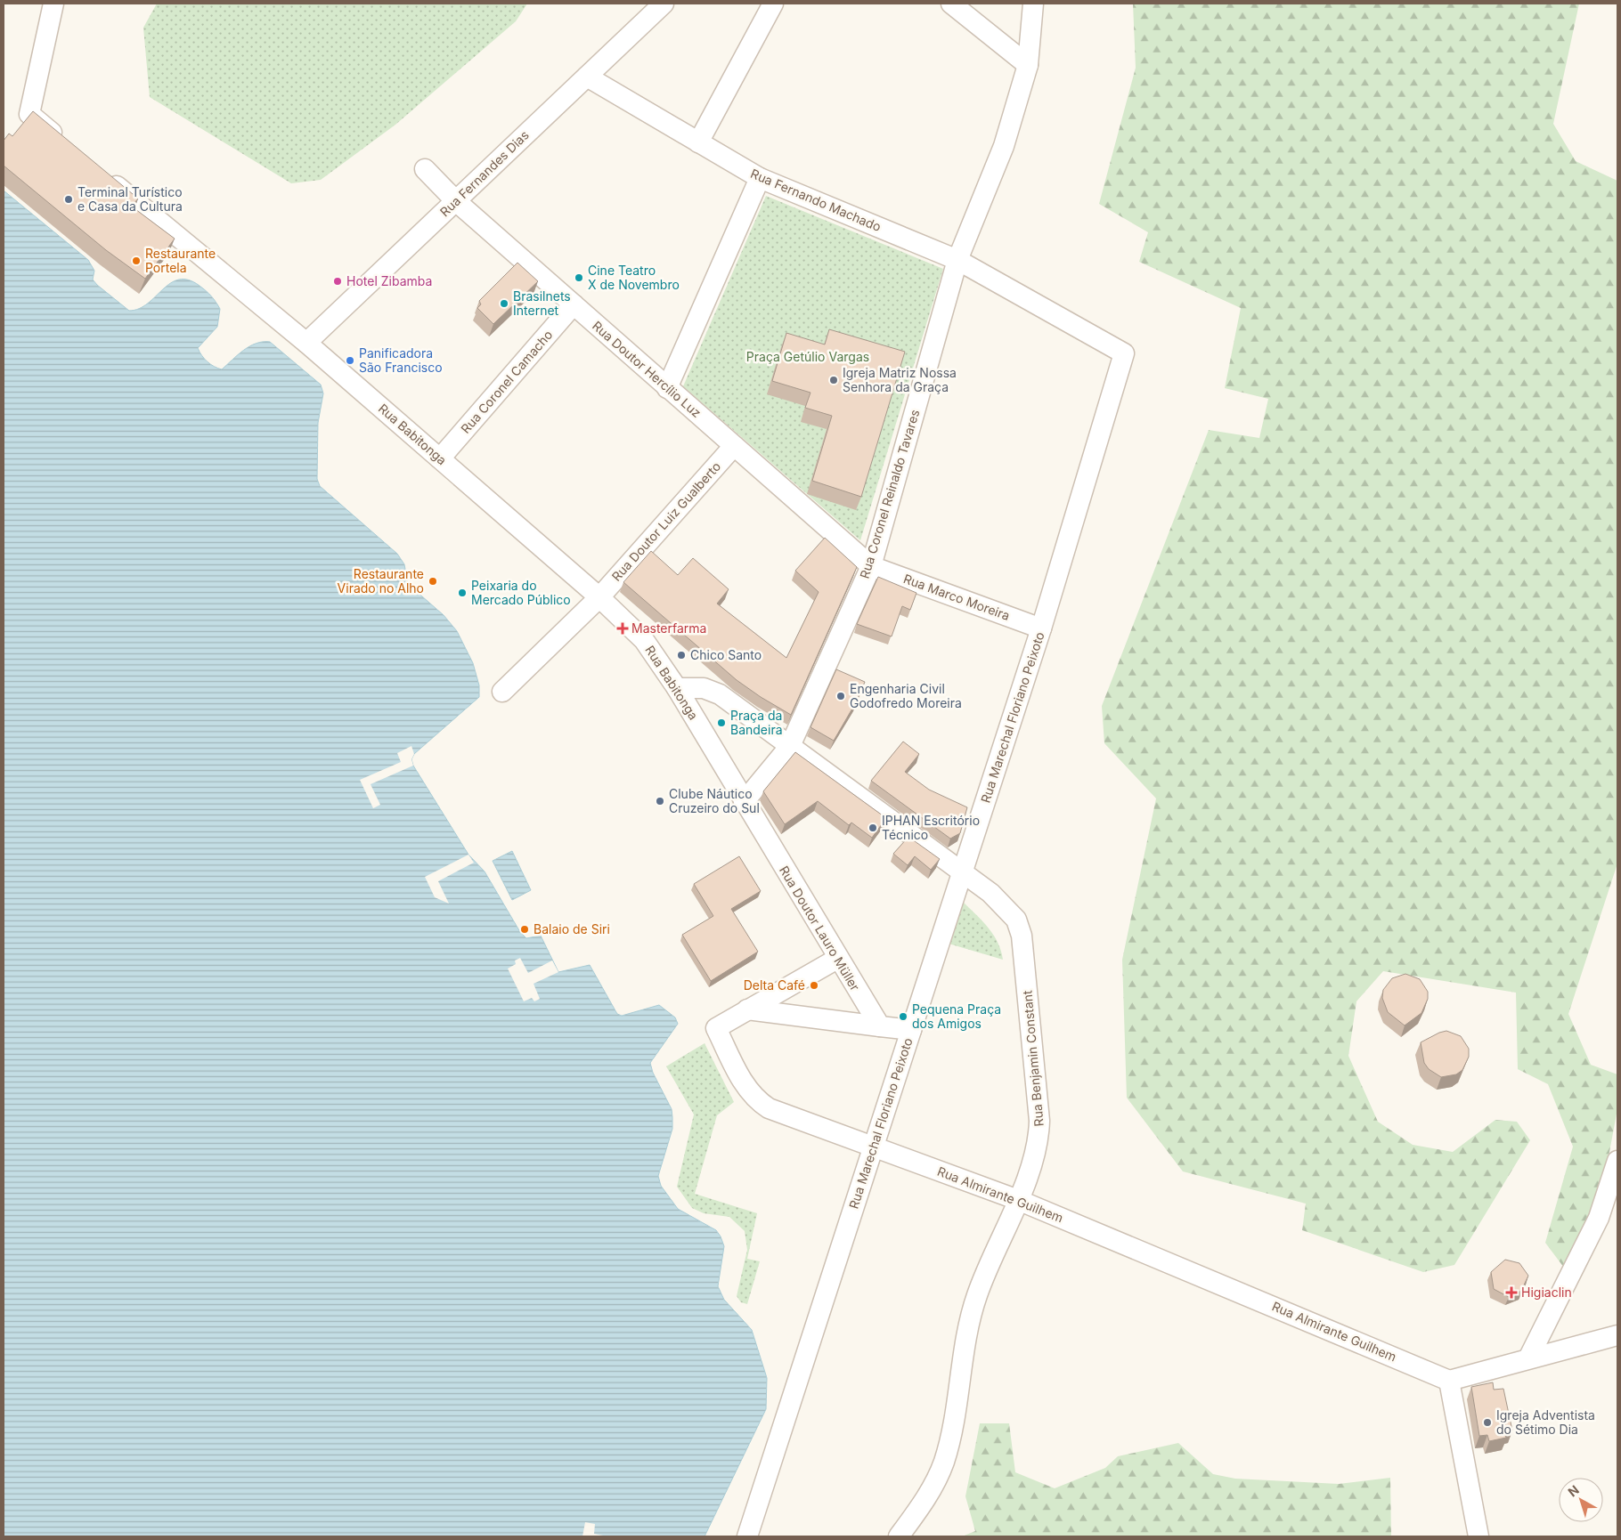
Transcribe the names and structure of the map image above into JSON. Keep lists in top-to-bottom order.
{
  "streets": {
    "street": [
      "Rua Fernandes Dias",
      "Rua Fernando Machado",
      "Rua Doutor Hercílio Luz",
      "Rua Coronel Camacho",
      "Rua Babitonga",
      "Rua Coronel Reinaldo Tavares",
      "Rua Doutor Luiz Gualberto",
      "Rua Marco Moreira",
      "Rua Marechal Floriano Peixoto",
      "Rua Doutor Lauro Müller",
      "Rua Benjamin Constant",
      "Rua Almirante Guilhem"
    ]
  },
  "crossings": [
    ["Rua Fernandes Dias", "Rua Fernando Machado"],
    ["Rua Fernandes Dias", "Rua Doutor Hercílio Luz"],
    ["Rua Fernandes Dias", "Rua Babitonga"],
    ["Rua Fernando Machado", "Rua Coronel Reinaldo Tavares"],
    ["Rua Fernando Machado", "Rua Marechal Floriano Peixoto"],
    ["Rua Doutor Hercílio Luz", "Rua Coronel Camacho"],
    ["Rua Doutor Hercílio Luz", "Rua Coronel Reinaldo Tavares"],
    ["Rua Doutor Hercílio Luz", "Rua Doutor Luiz Gualberto"],
    ["Rua Doutor Hercílio Luz", "Rua Marco Moreira"],
    ["Rua Coronel Camacho", "Rua Babitonga"],
    ["Rua Babitonga", "Rua Doutor Luiz Gualberto"],
    ["Rua Babitonga", "Rua Doutor Lauro Müller"],
    ["Rua Coronel Reinaldo Tavares", "Rua Marco Moreira"],
    ["Rua Coronel Reinaldo Tavares", "Rua Benjamin Constant"],
    ["Rua Marco Moreira", "Rua Marechal Floriano Peixoto"],
    ["Rua Marechal Floriano Peixoto", "Rua Benjamin Constant"],
    ["Rua Marechal Floriano Peixoto", "Rua Almirante Guilhem"],
    ["Rua Doutor Lauro Müller", "Rua Almirante Guilhem"],
    ["Rua Benjamin Constant", "Rua Almirante Guilhem"]
  ],
  "parks": ["Praça Getúlio Vargas"],
  "places": {
    "other": [
      "Terminal Turístico e Casa da Cultura",
      "Restaurante Portela",
      "Cine Teatro X de Novembro",
      "Hotel Zibamba",
      "Brasilnets Internet",
      "Panificadora São Francisco",
      "Igreja Matriz Nossa Senhora da Graça",
      "Restaurante Virado no Alho",
      "Peixaria do Mercado Público",
      "Chico Santo",
      "Engenharia Civil Godofredo Moreira",
      "Praça da Bandeira",
      "Clube Náutico Cruzeiro do Sul",
      "IPHAN Escritório Técnico",
      "Balaio de Siri",
      "Delta Café",
      "Pequena Praça dos Amigos",
      "Igreja Adventista do Sétimo Dia"
    ],
    "health": ["Masterfarma", "Higiaclin"]
  },
  "north": "top left"
}
